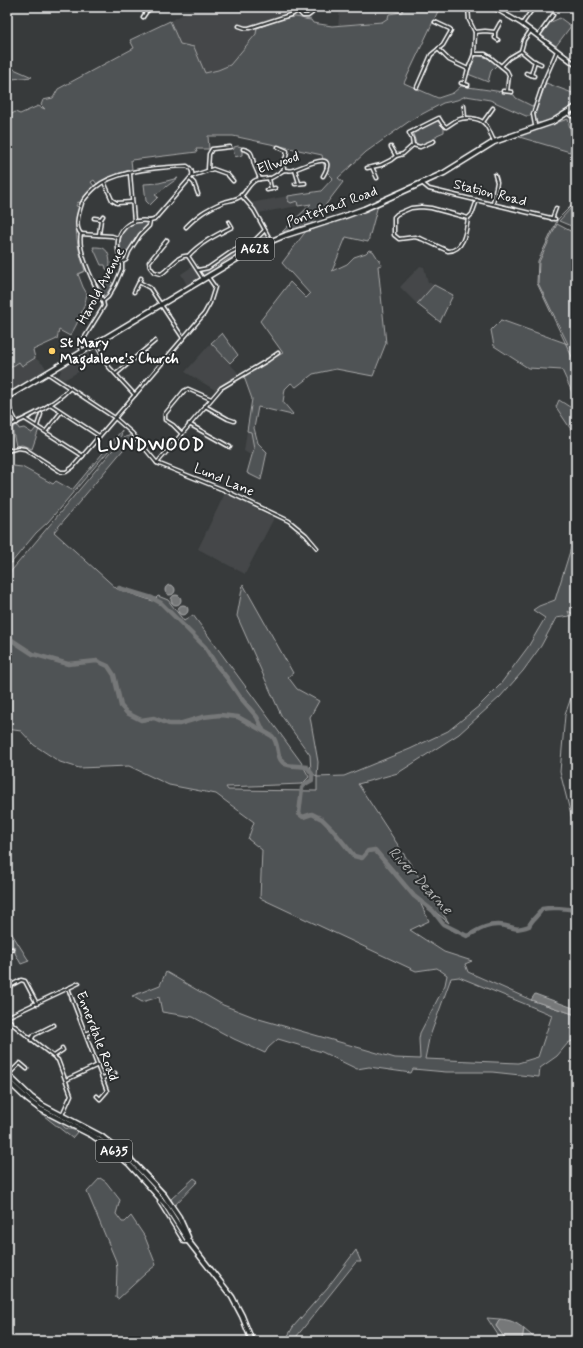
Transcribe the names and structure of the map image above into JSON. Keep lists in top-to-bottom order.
{
  "streets": {
    "highway": ["Pontefract Road", "A628", "A635"],
    "street": [
      "Ellwood",
      "Station Road",
      "Harold Avenue",
      "Lund Lane",
      "Ennerdale Road"
    ]
  },
  "crossings": [
    ["Station Road", "Pontefract Road"],
    ["Pontefract Road", "Harold Avenue"],
    ["Pontefract Road", "Lund Lane"]
  ],
  "districts": ["LUNDWOOD"],
  "water": ["River Dearne"],
  "places": ["St Mary Magdalene's Church"]
}
